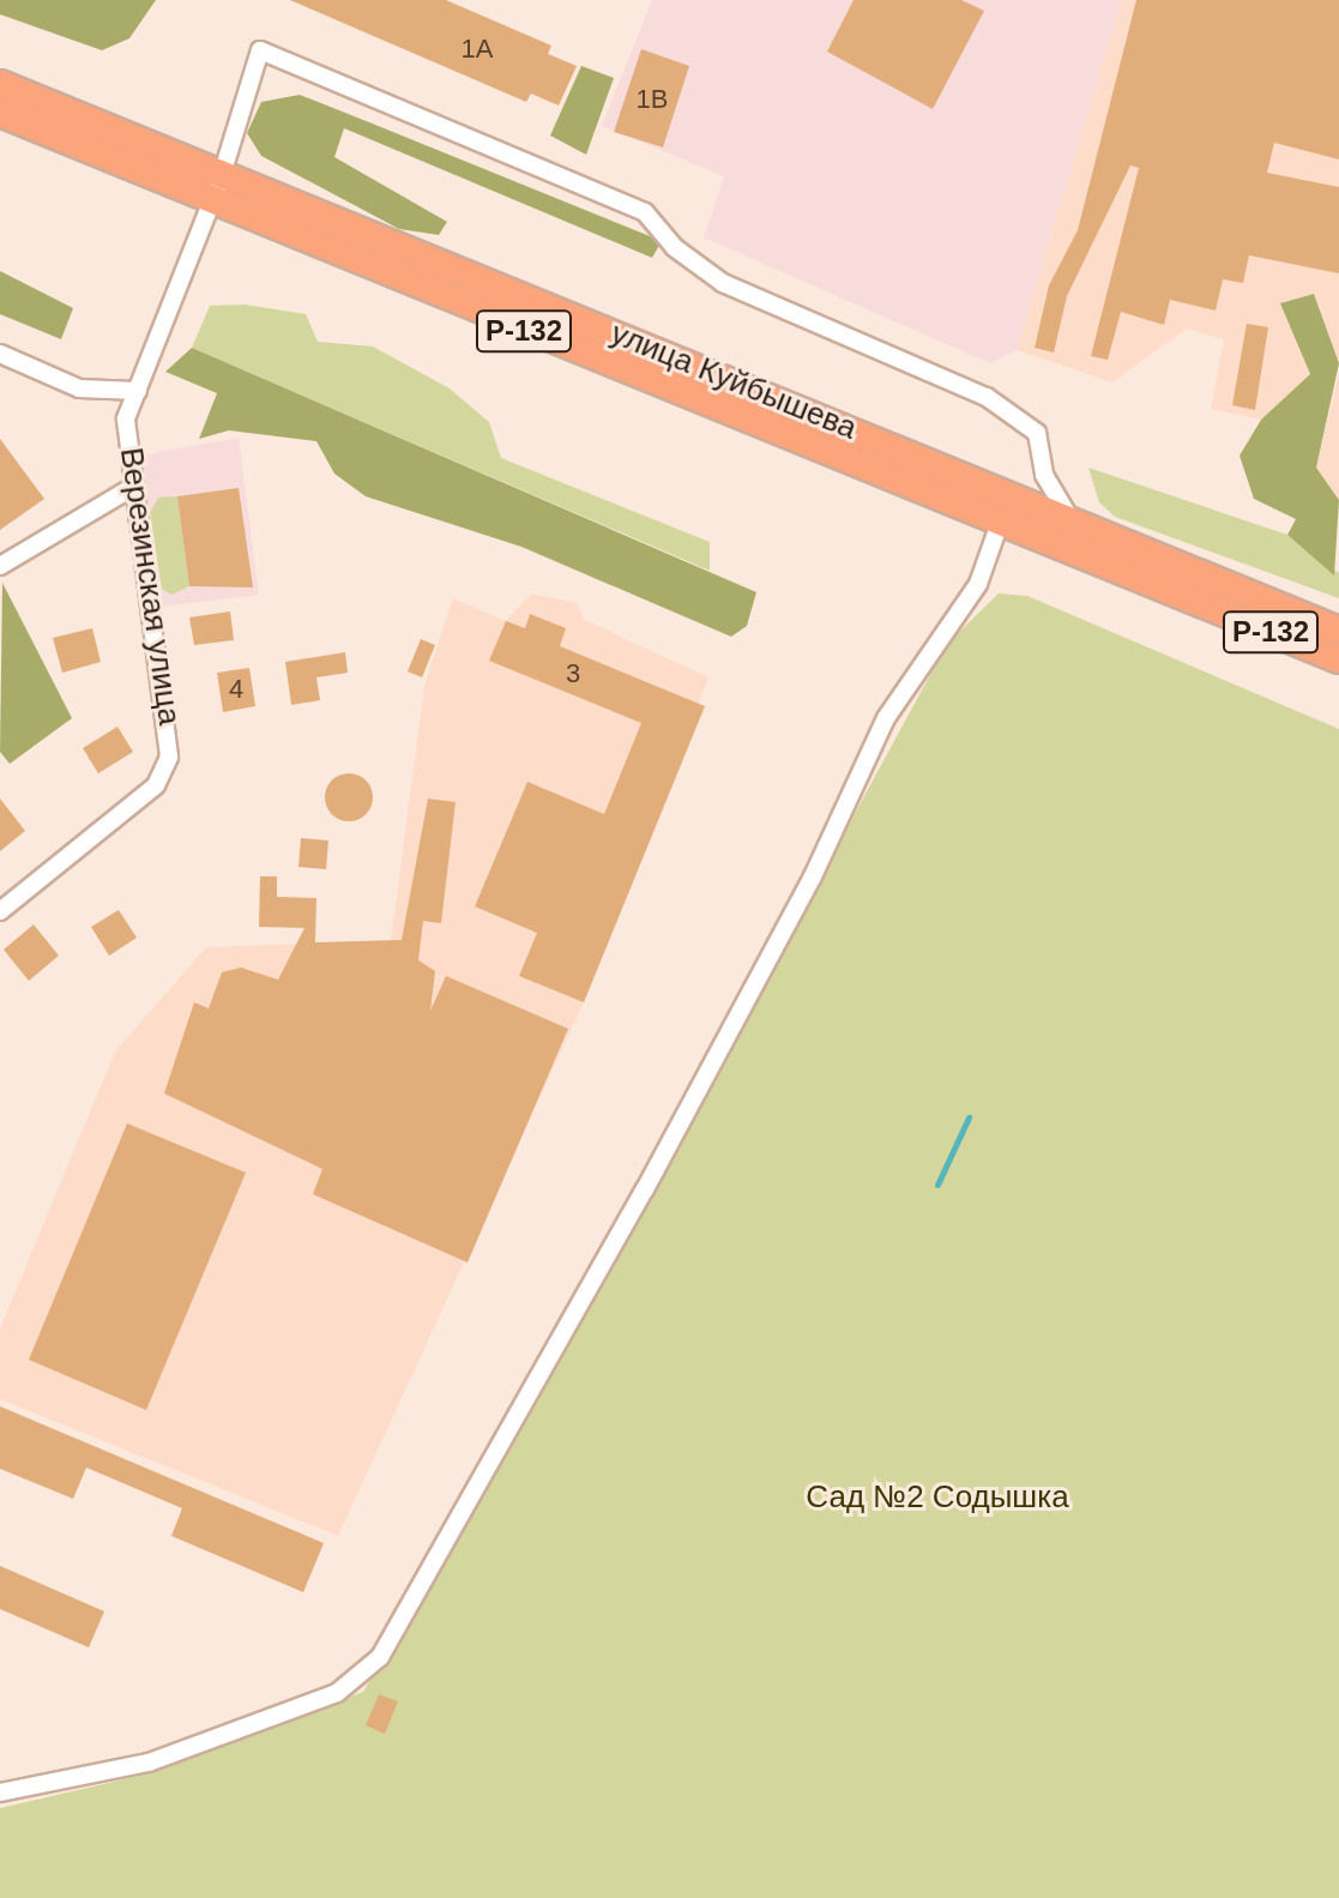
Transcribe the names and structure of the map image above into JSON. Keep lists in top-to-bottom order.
{
  "streets": {
    "highway": ["Р-132", "улица Куйбышева"],
    "street": ["Верезинская улица"]
  },
  "crossings": [
    ["улица Куйбышева", "Верезинская улица"]
  ],
  "parks": ["Сад №2 Содышка"],
  "house_numbers": [
    "1А",
    "1В",
    "3",
    "4"
  ]
}
